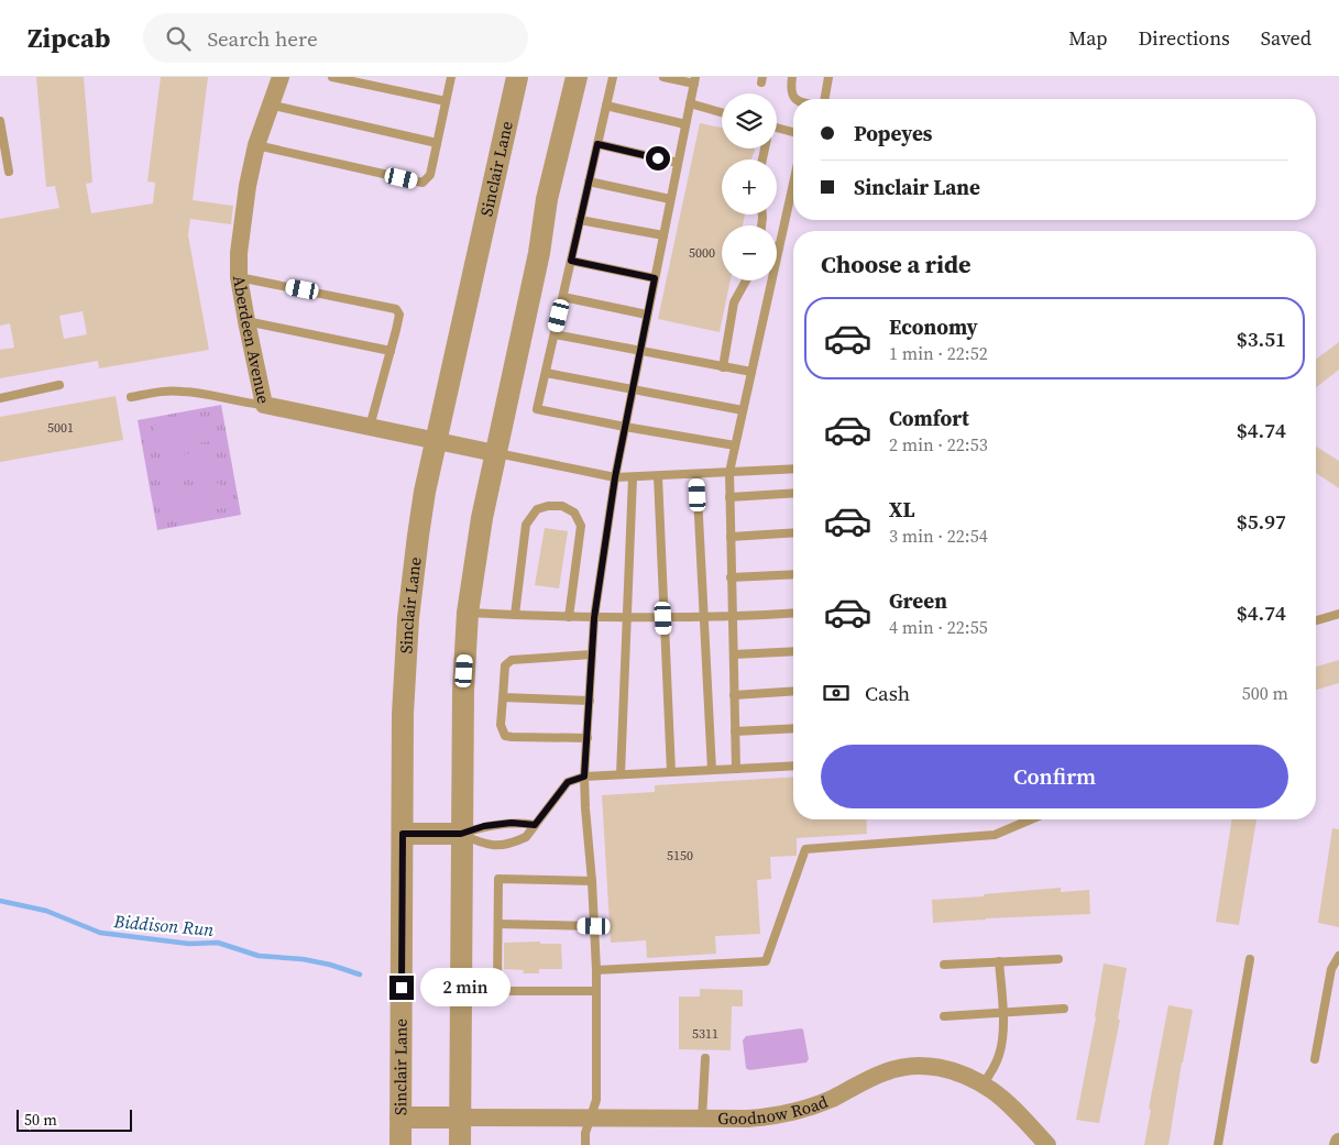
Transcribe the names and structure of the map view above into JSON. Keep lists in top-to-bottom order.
{
  "streets": {
    "street": ["Sinclair Lane", "Aberdeen Avenue", "Goodnow Road"]
  },
  "crossings": [
    ["Sinclair Lane", "Aberdeen Avenue"]
  ],
  "water": ["Biddison Run"],
  "house_numbers": [
    "5000",
    "5001",
    "5150",
    "5311"
  ],
  "scale_bar": "50 m",
  "page": {
    "header": "Zipcab",
    "search": "Search here",
    "nav": ["Map", "Directions", "Saved"],
    "map_buttons": ["+", "−"],
    "banner": ["Popeyes", "Sinclair Lane"],
    "heading": "Choose a ride",
    "list": [
      {
        "name": "Economy",
        "note": "1 min · 22:52",
        "value": "$3.51"
      },
      {
        "name": "Comfort",
        "note": "2 min · 22:53",
        "value": "$4.74"
      },
      {
        "name": "XL",
        "note": "3 min · 22:54",
        "value": "$5.97"
      },
      {
        "name": "Green",
        "note": "4 min · 22:55",
        "value": "$4.74"
      }
    ],
    "pay": ["Cash", "500 m"],
    "buttons": "Confirm",
    "bubble": "2 min",
    "scale": "50 m"
  }
}
